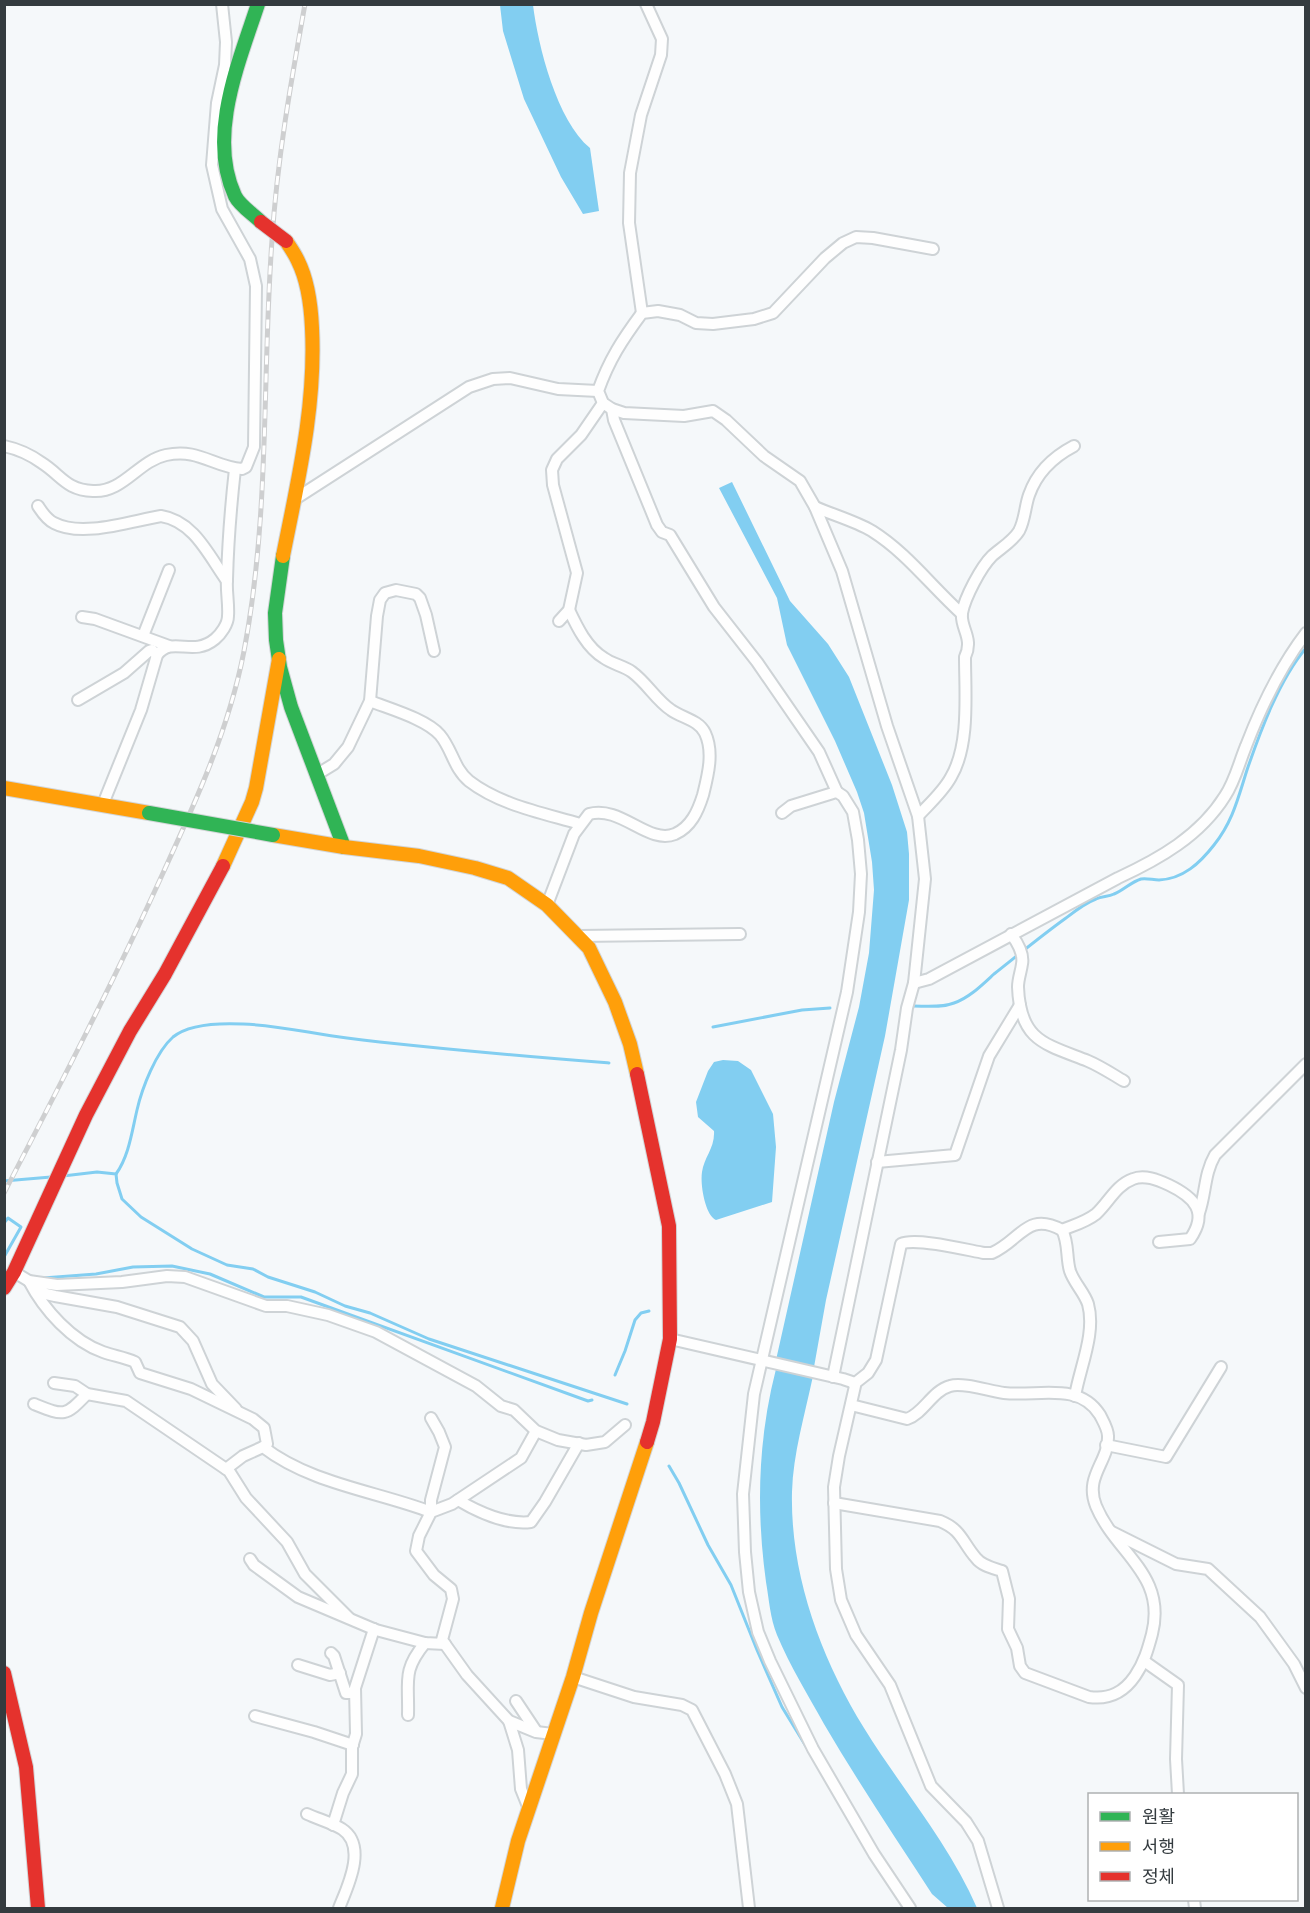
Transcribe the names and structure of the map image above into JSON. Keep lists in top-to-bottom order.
{
  "legend": ["원활", "서행", "정체"]
}
